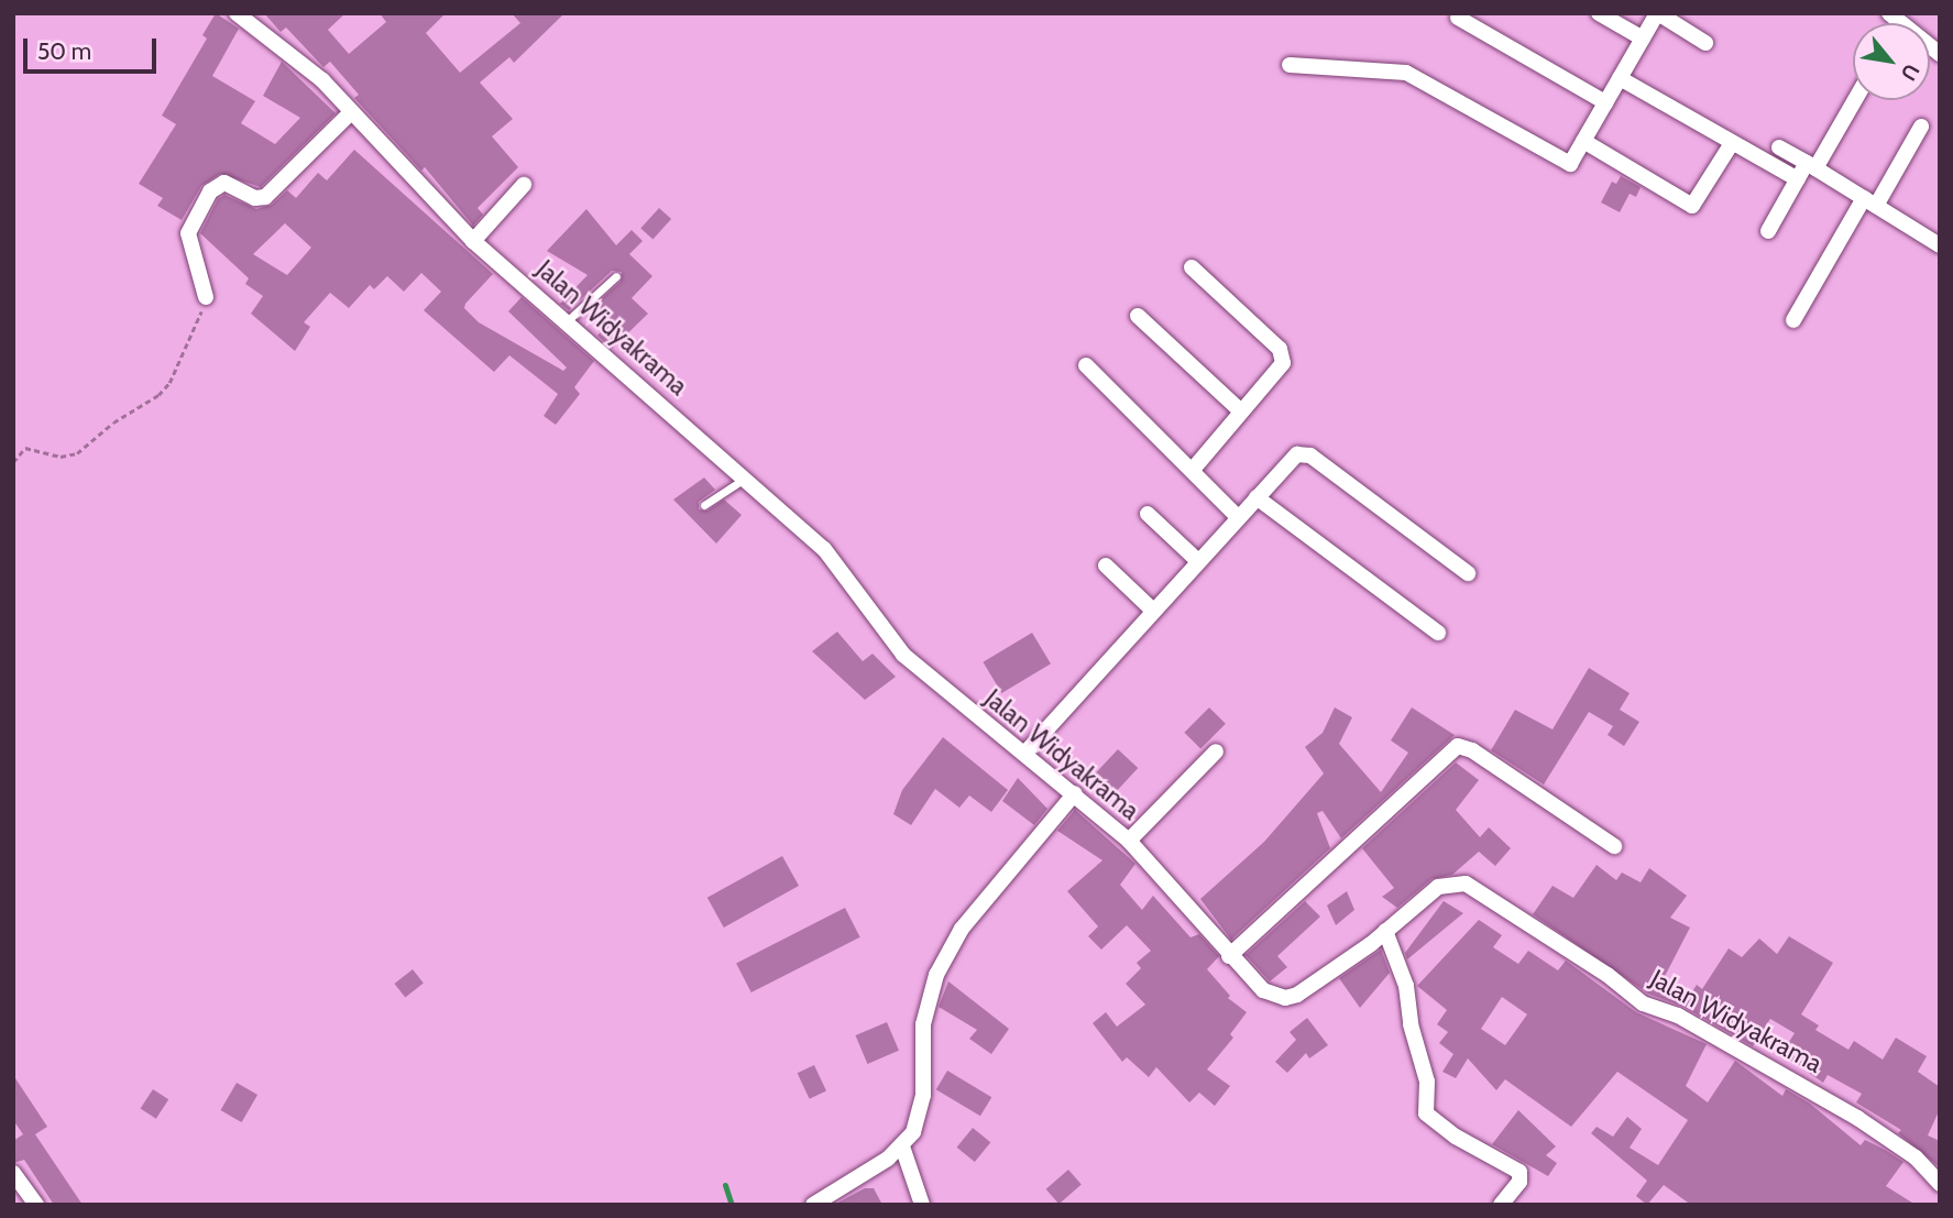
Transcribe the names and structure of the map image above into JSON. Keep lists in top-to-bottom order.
{
  "streets": {
    "street": ["Jalan Widyakrama"]
  },
  "scale_bar": "50 m",
  "north": "bottom right"
}
